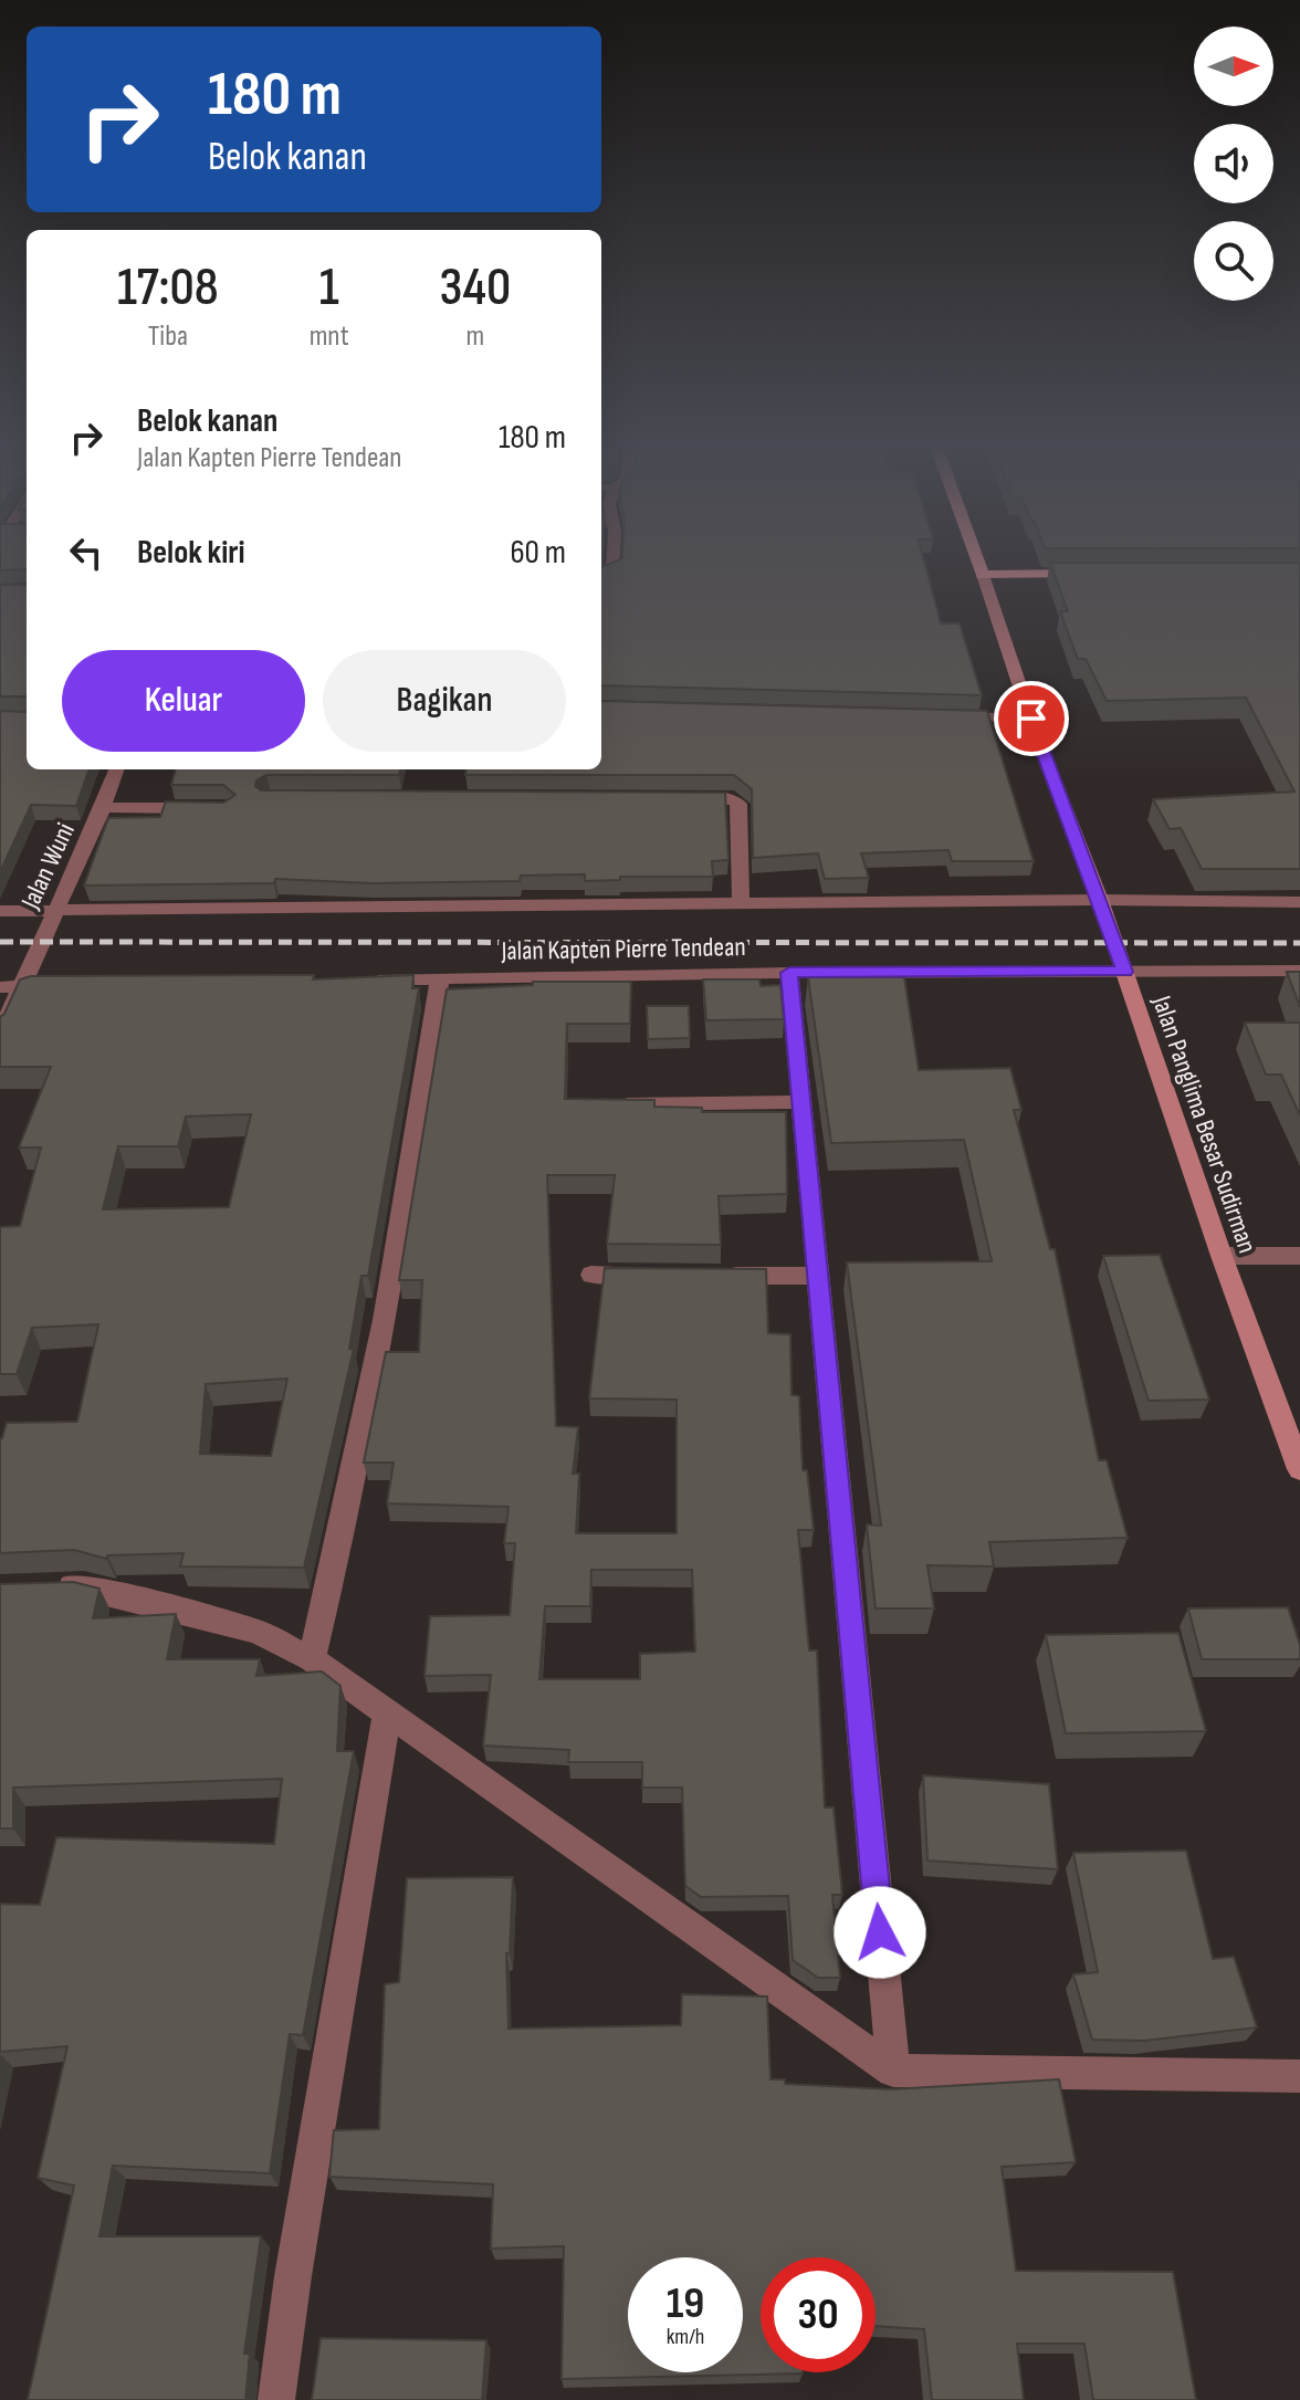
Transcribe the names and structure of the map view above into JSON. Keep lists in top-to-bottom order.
{
  "streets": {
    "highway": ["Jalan Panglima Besar Sudirman"],
    "street": ["Jalan Wuni", "Jalan Kapten Pierre Tendean"]
  },
  "crossings": [
    ["Jalan Kapten Pierre Tendean", "Jalan Panglima Besar Sudirman"]
  ],
  "north": "right",
  "page": {
    "turn": ["180 m", "Belok kanan"],
    "eta": [
      "17:08",
      "Tiba",
      "1",
      "mnt",
      "340",
      "m"
    ],
    "list": [
      {
        "name": "Belok kanan",
        "note": "Jalan Kapten Pierre Tendean",
        "value": "180 m"
      },
      {
        "name": "Belok kiri",
        "value": "60 m"
      }
    ],
    "buttons": ["Keluar", "Bagikan"],
    "speed": "19 km/h",
    "limit": "30"
  }
}
